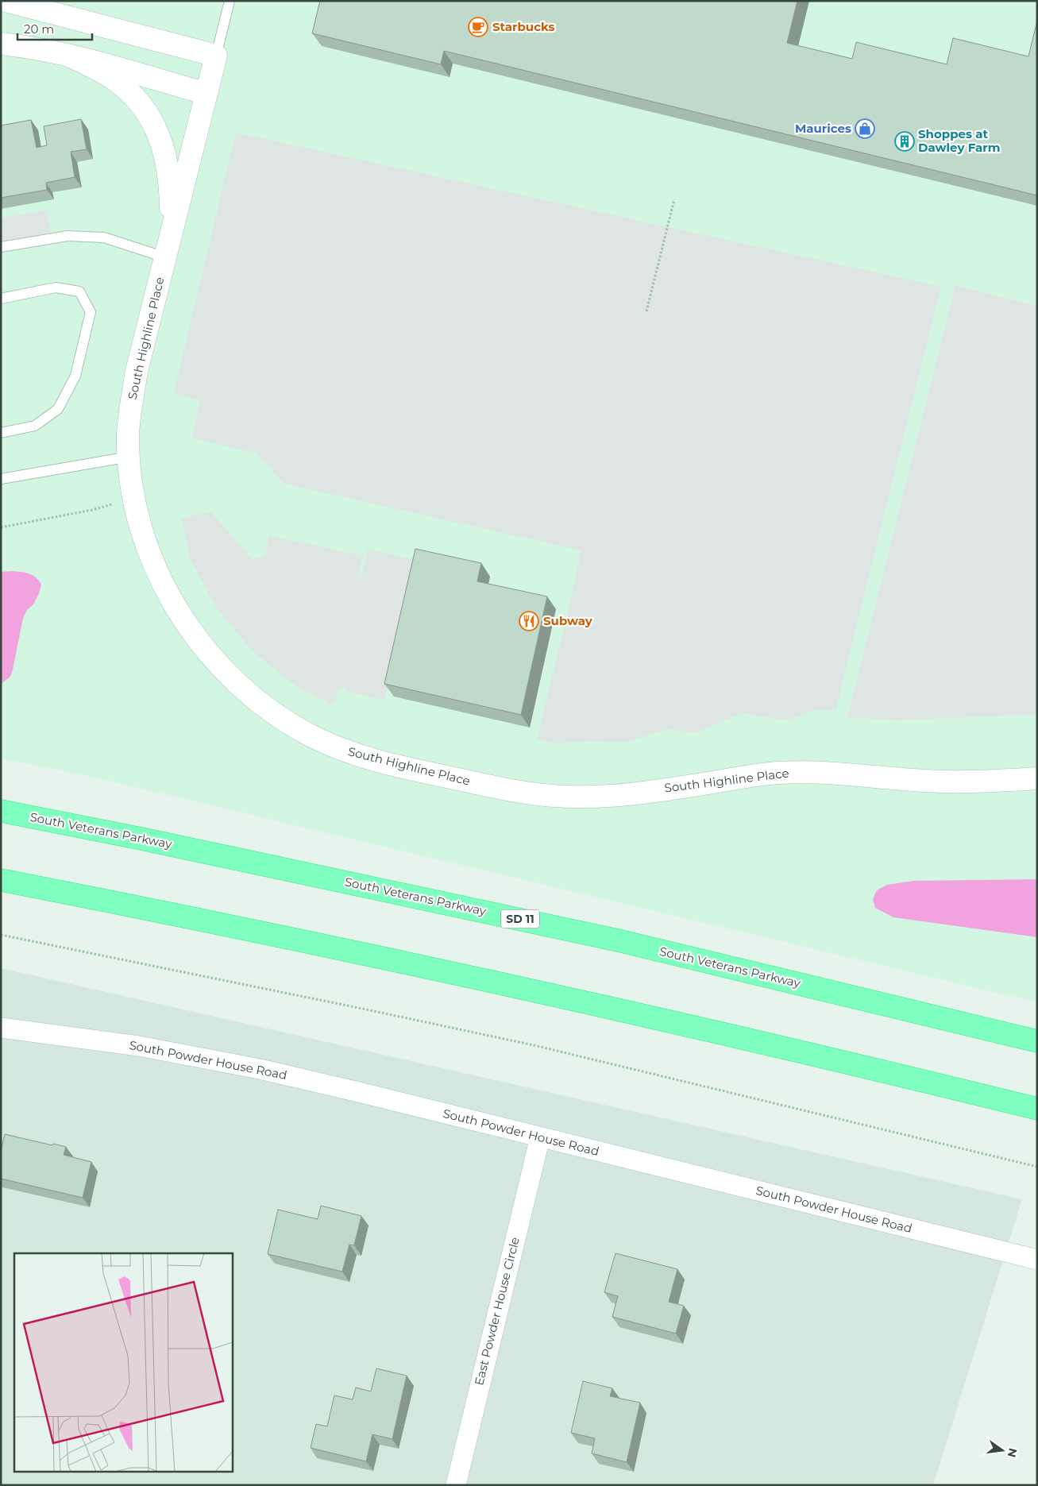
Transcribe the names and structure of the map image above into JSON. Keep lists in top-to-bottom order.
{
  "streets": {
    "highway": ["South Veterans Parkway", "SD 11"],
    "street": ["South Highline Place", "South Powder House Road", "East Powder House Circle"]
  },
  "crossings": [
    ["South Powder House Road", "East Powder House Circle"]
  ],
  "places": {
    "cafe": ["Starbucks"],
    "shop": ["Maurices"],
    "building": ["Shoppes at Dawley Farm"],
    "restaurant": ["Subway"]
  },
  "scale_bar": "20 m",
  "north": "right"
}
